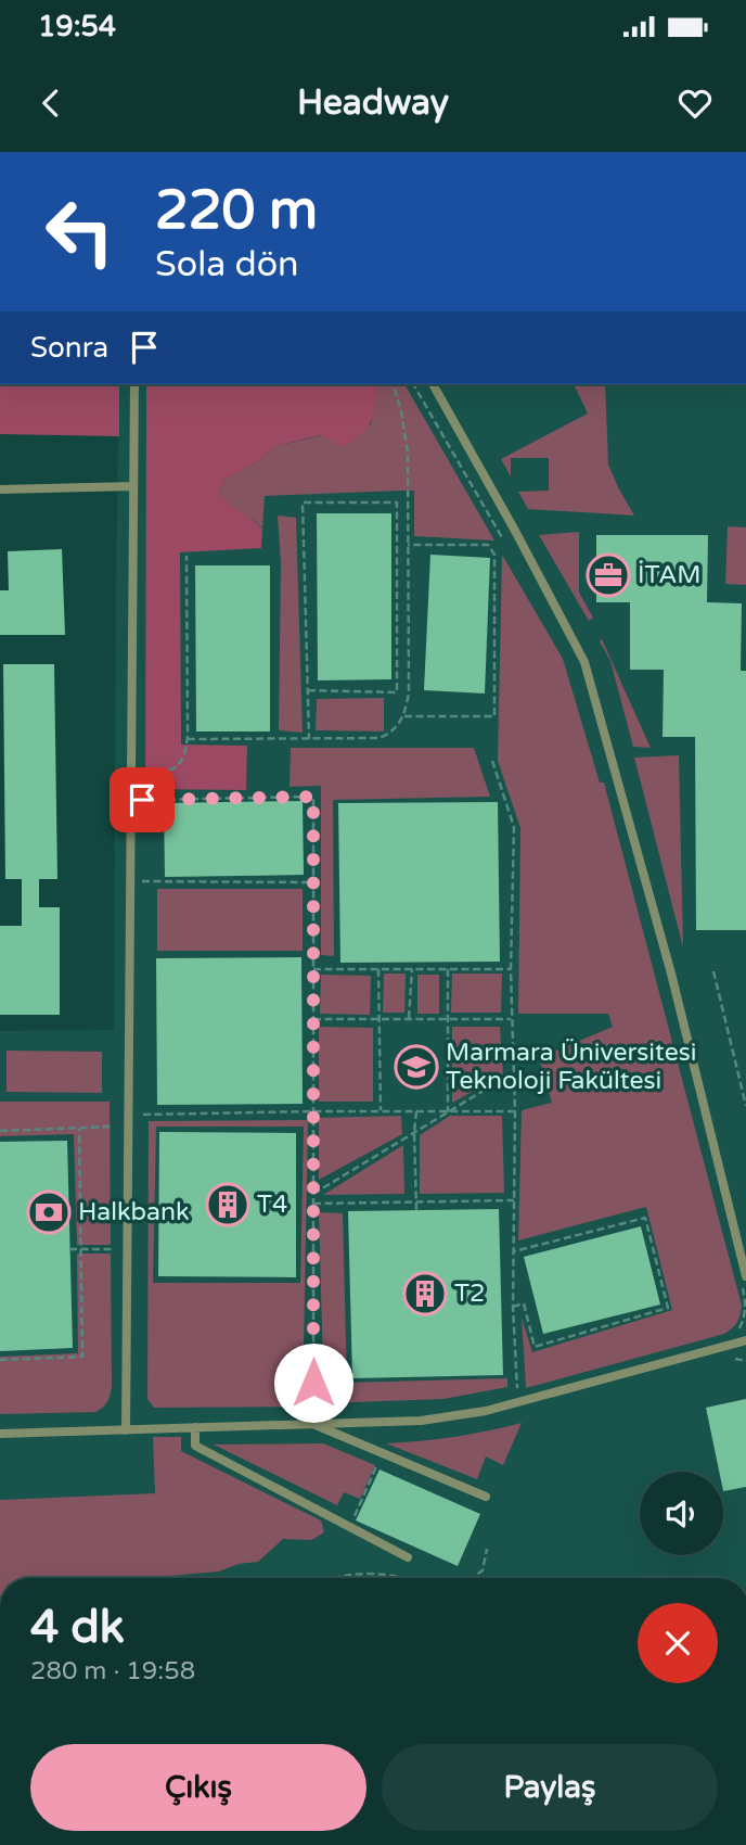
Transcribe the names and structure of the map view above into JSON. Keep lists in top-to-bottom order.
{
  "places": {
    "office": ["İTAM"],
    "school or university": ["Marmara Üniversitesi Teknoloji Fakültesi"],
    "building": ["T4", "T2"],
    "bank": ["Halkbank"]
  },
  "page": {
    "status": "19:54",
    "header": "Headway",
    "turn": ["220 m", "Sola dön"],
    "then": "Sonra",
    "heading": ["4 dk", "280 m · 19:58"],
    "buttons": ["Çıkış", "Paylaş"]
  }
}
